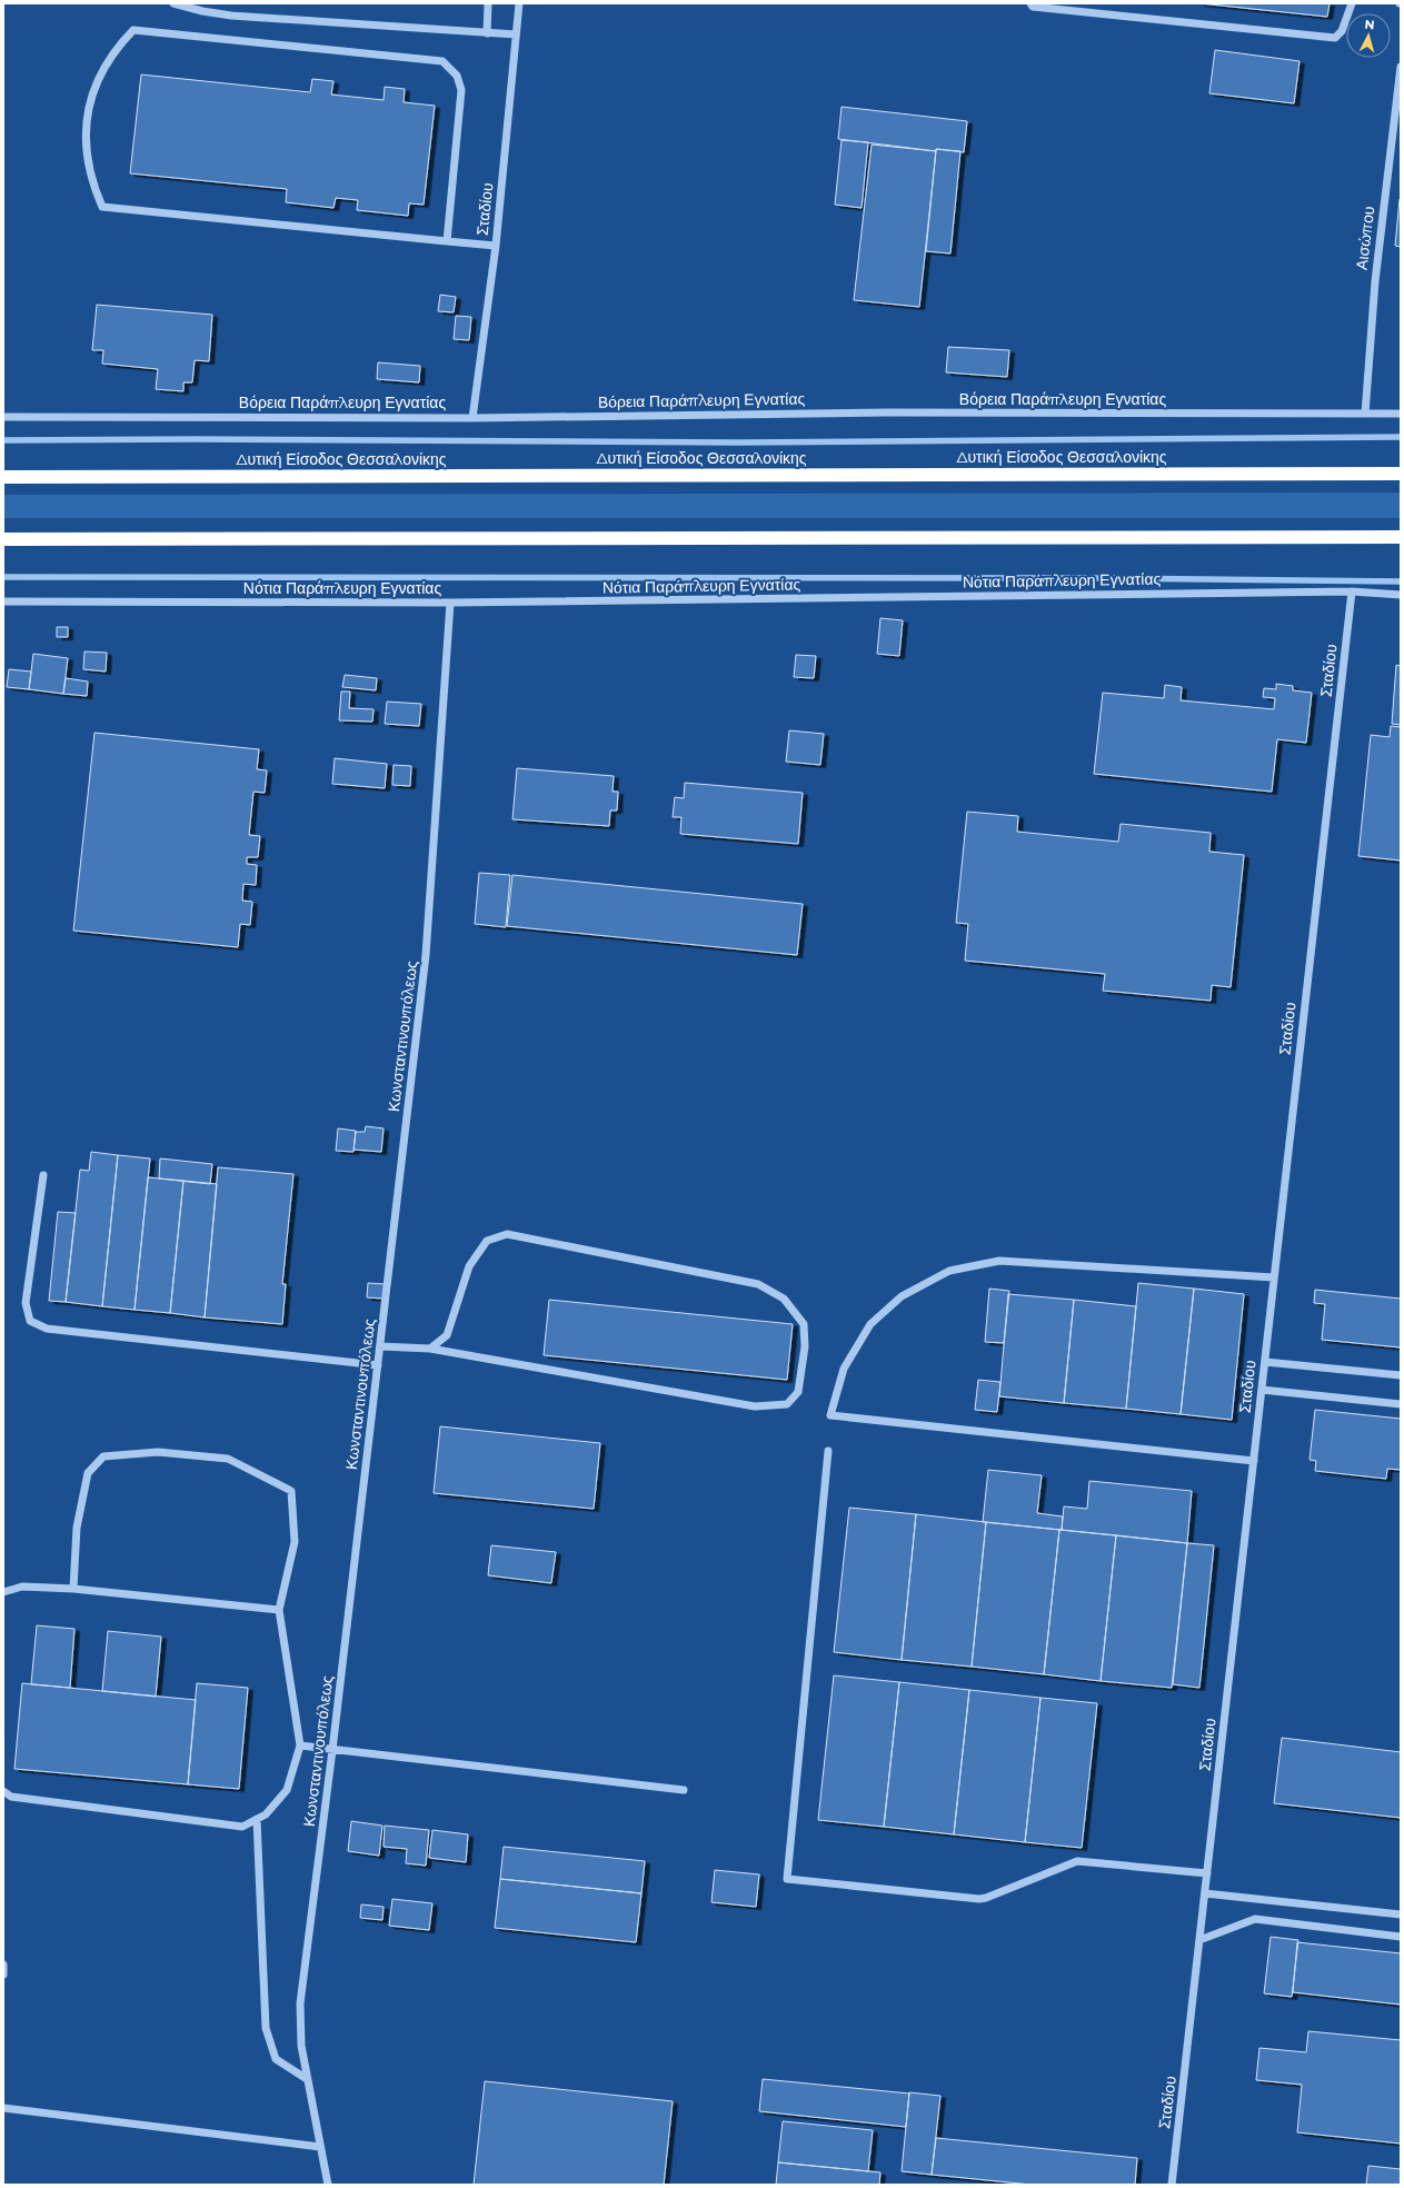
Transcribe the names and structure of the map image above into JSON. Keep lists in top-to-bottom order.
{
  "streets": {
    "highway": ["Δυτική Είσοδος Θεσσαλονίκης"],
    "street": [
      "Σταδίου",
      "Αισώπου",
      "Βόρεια Παράπλευρη Εγνατίας",
      "Νότια Παράπλευρη Εγνατίας",
      "Κωνσταντινουπόλεως"
    ]
  },
  "crossings": [
    ["Σταδίου", "Βόρεια Παράπλευρη Εγνατίας"],
    ["Σταδίου", "Νότια Παράπλευρη Εγνατίας"],
    ["Αισώπου", "Βόρεια Παράπλευρη Εγνατίας"],
    ["Νότια Παράπλευρη Εγνατίας", "Κωνσταντινουπόλεως"]
  ],
  "north": "top"
}
